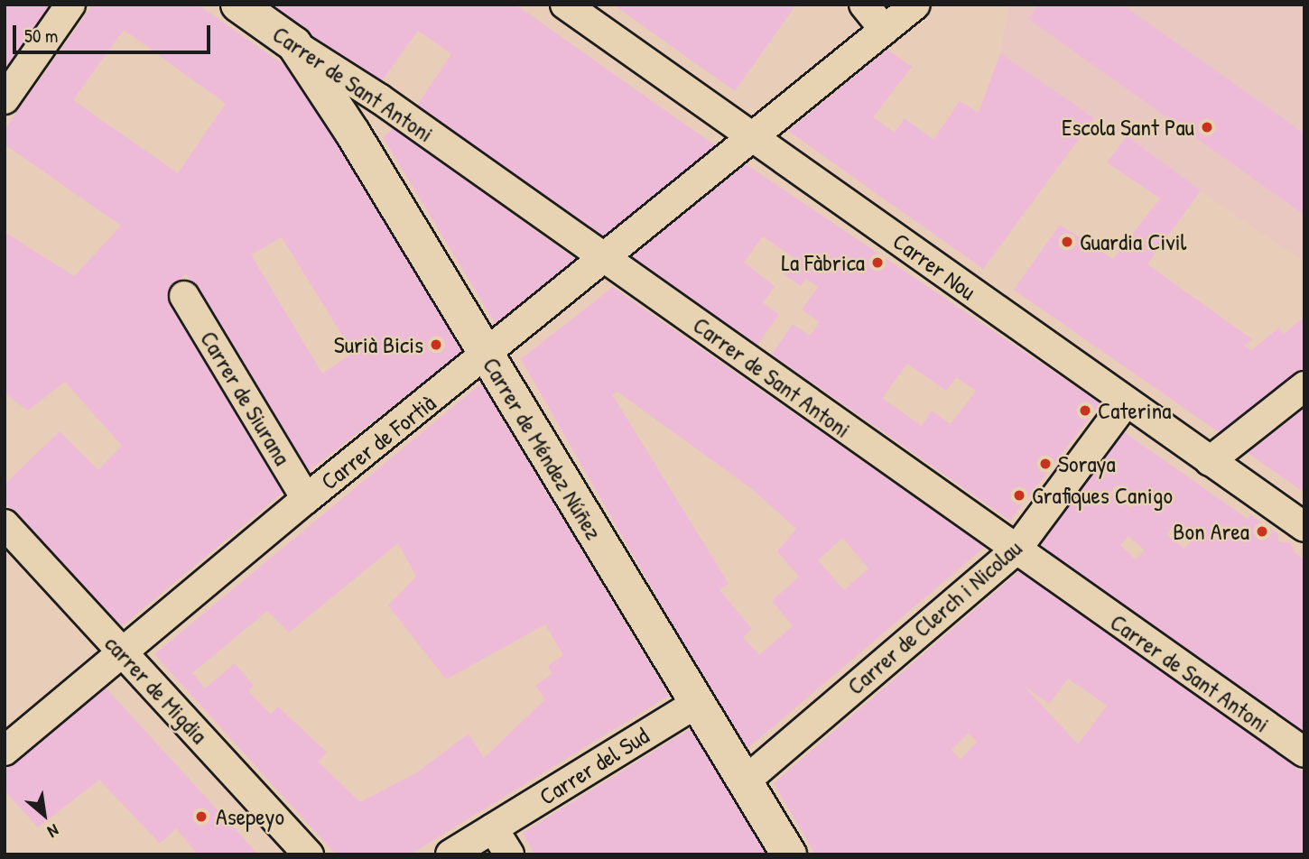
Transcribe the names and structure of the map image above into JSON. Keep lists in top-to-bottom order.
{
  "streets": {
    "street": [
      "Carrer de Sant Antoni",
      "Carrer Nou",
      "Carrer de Siurana",
      "Carrer de Fortià",
      "Carrer de Méndez Núñez",
      "Carrer de Clerch i Nicolau",
      "carrer de Migdia",
      "Carrer del Sud"
    ]
  },
  "crossings": [
    ["Carrer de Sant Antoni", "Carrer de Fortià"],
    ["Carrer de Sant Antoni", "Carrer de Méndez Núñez"],
    ["Carrer de Sant Antoni", "Carrer de Clerch i Nicolau"],
    ["Carrer Nou", "Carrer de Fortià"],
    ["Carrer Nou", "Carrer de Clerch i Nicolau"],
    ["Carrer de Siurana", "Carrer de Fortià"],
    ["Carrer de Fortià", "Carrer de Méndez Núñez"],
    ["Carrer de Fortià", "carrer de Migdia"],
    ["Carrer de Méndez Núñez", "Carrer de Clerch i Nicolau"],
    ["Carrer de Méndez Núñez", "Carrer del Sud"]
  ],
  "places": [
    "Escola Sant Pau",
    "Guardia Civil",
    "La Fàbrica",
    "Surià Bicis",
    "Caterina",
    "Soraya",
    "Grafiques Canigo",
    "Bon Area",
    "Asepeyo"
  ],
  "scale_bar": "50 m",
  "north": "bottom right"
}
